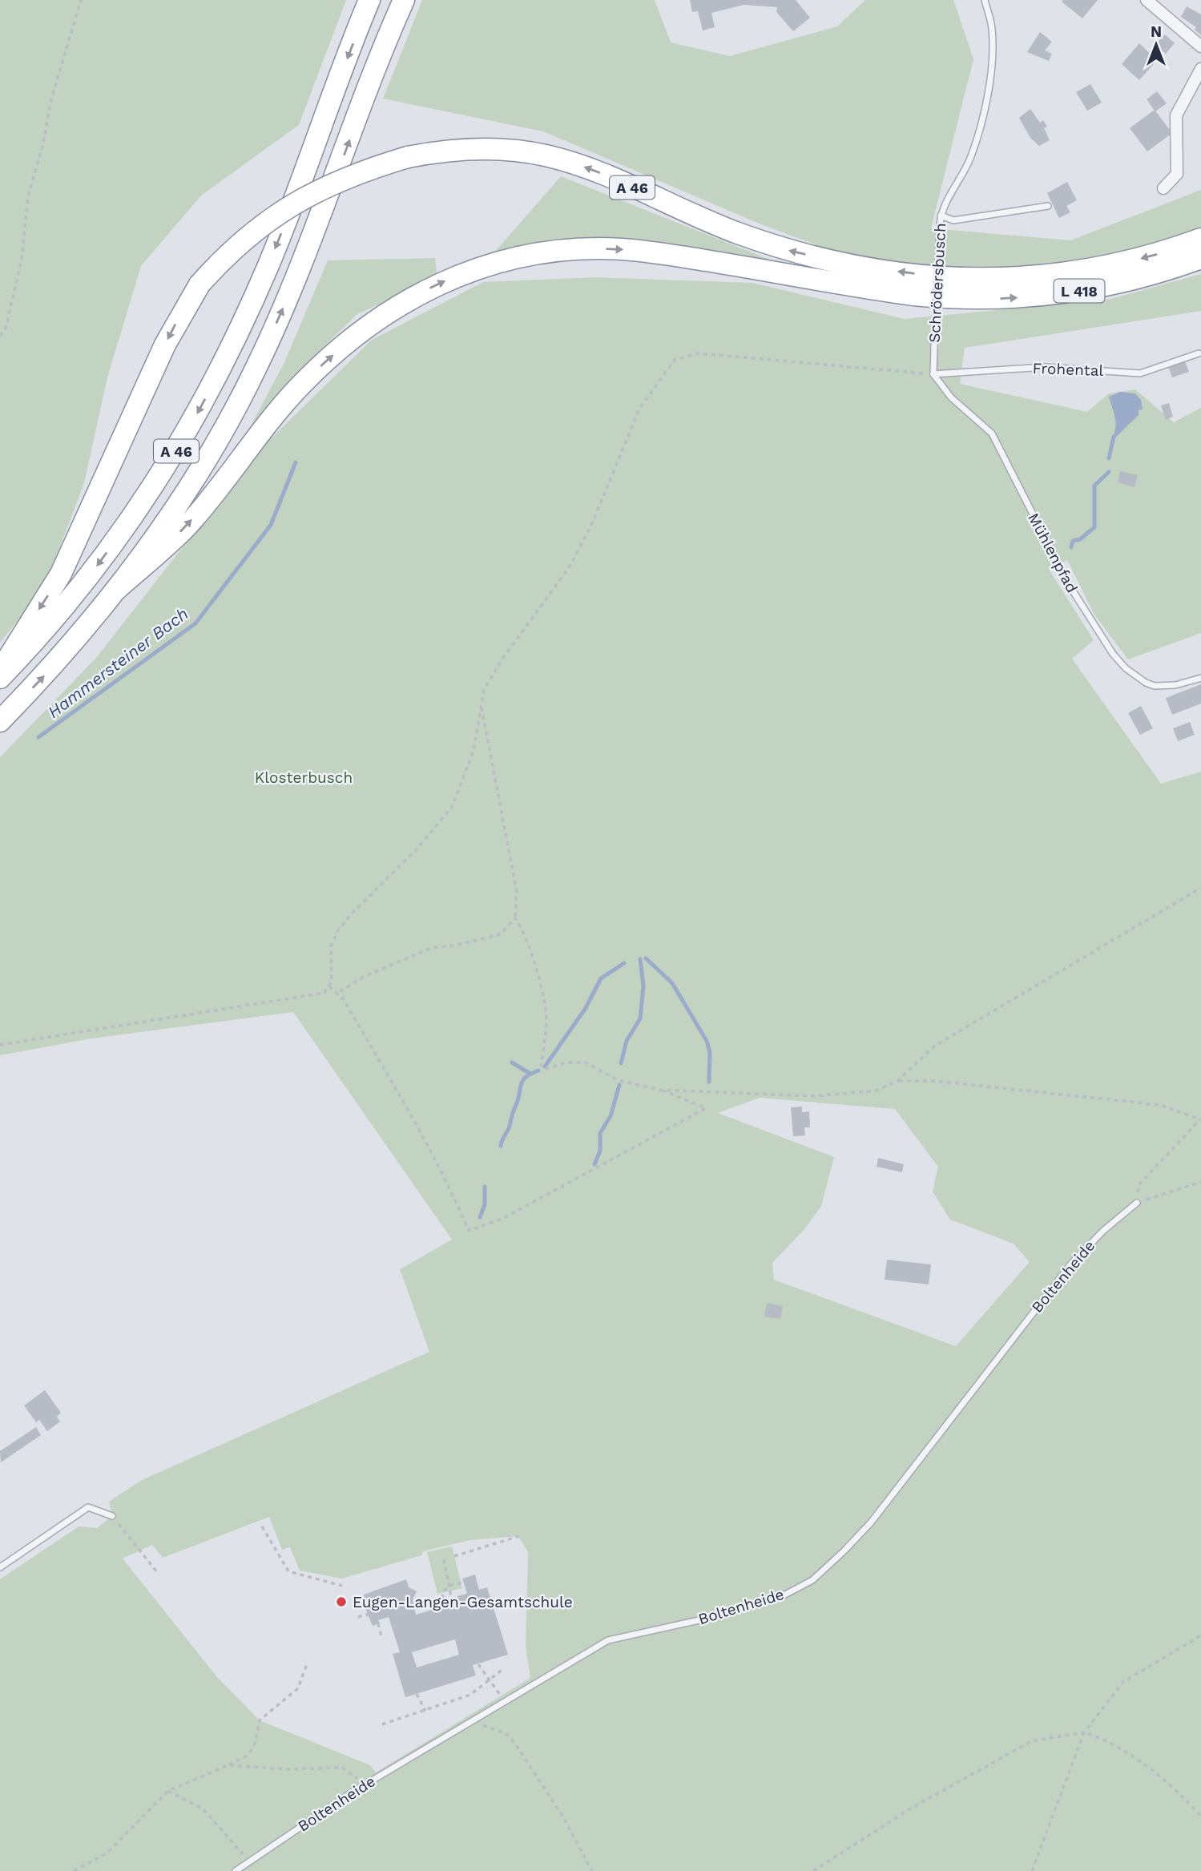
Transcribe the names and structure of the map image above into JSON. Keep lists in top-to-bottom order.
{
  "streets": {
    "highway": ["A 46", "L 418"],
    "lane": [
      "Schrödersbusch",
      "Frohental",
      "Mühlenpfad",
      "Boltenheide"
    ]
  },
  "crossings": [
    ["A 46", "L 418"],
    ["Schrödersbusch", "Frohental"],
    ["Schrödersbusch", "Mühlenpfad"],
    ["Frohental", "Mühlenpfad"]
  ],
  "water": ["Hammersteiner Bach"],
  "parks": ["Klosterbusch"],
  "places": ["Eugen-Langen-Gesamtschule"],
  "north": "top"
}
